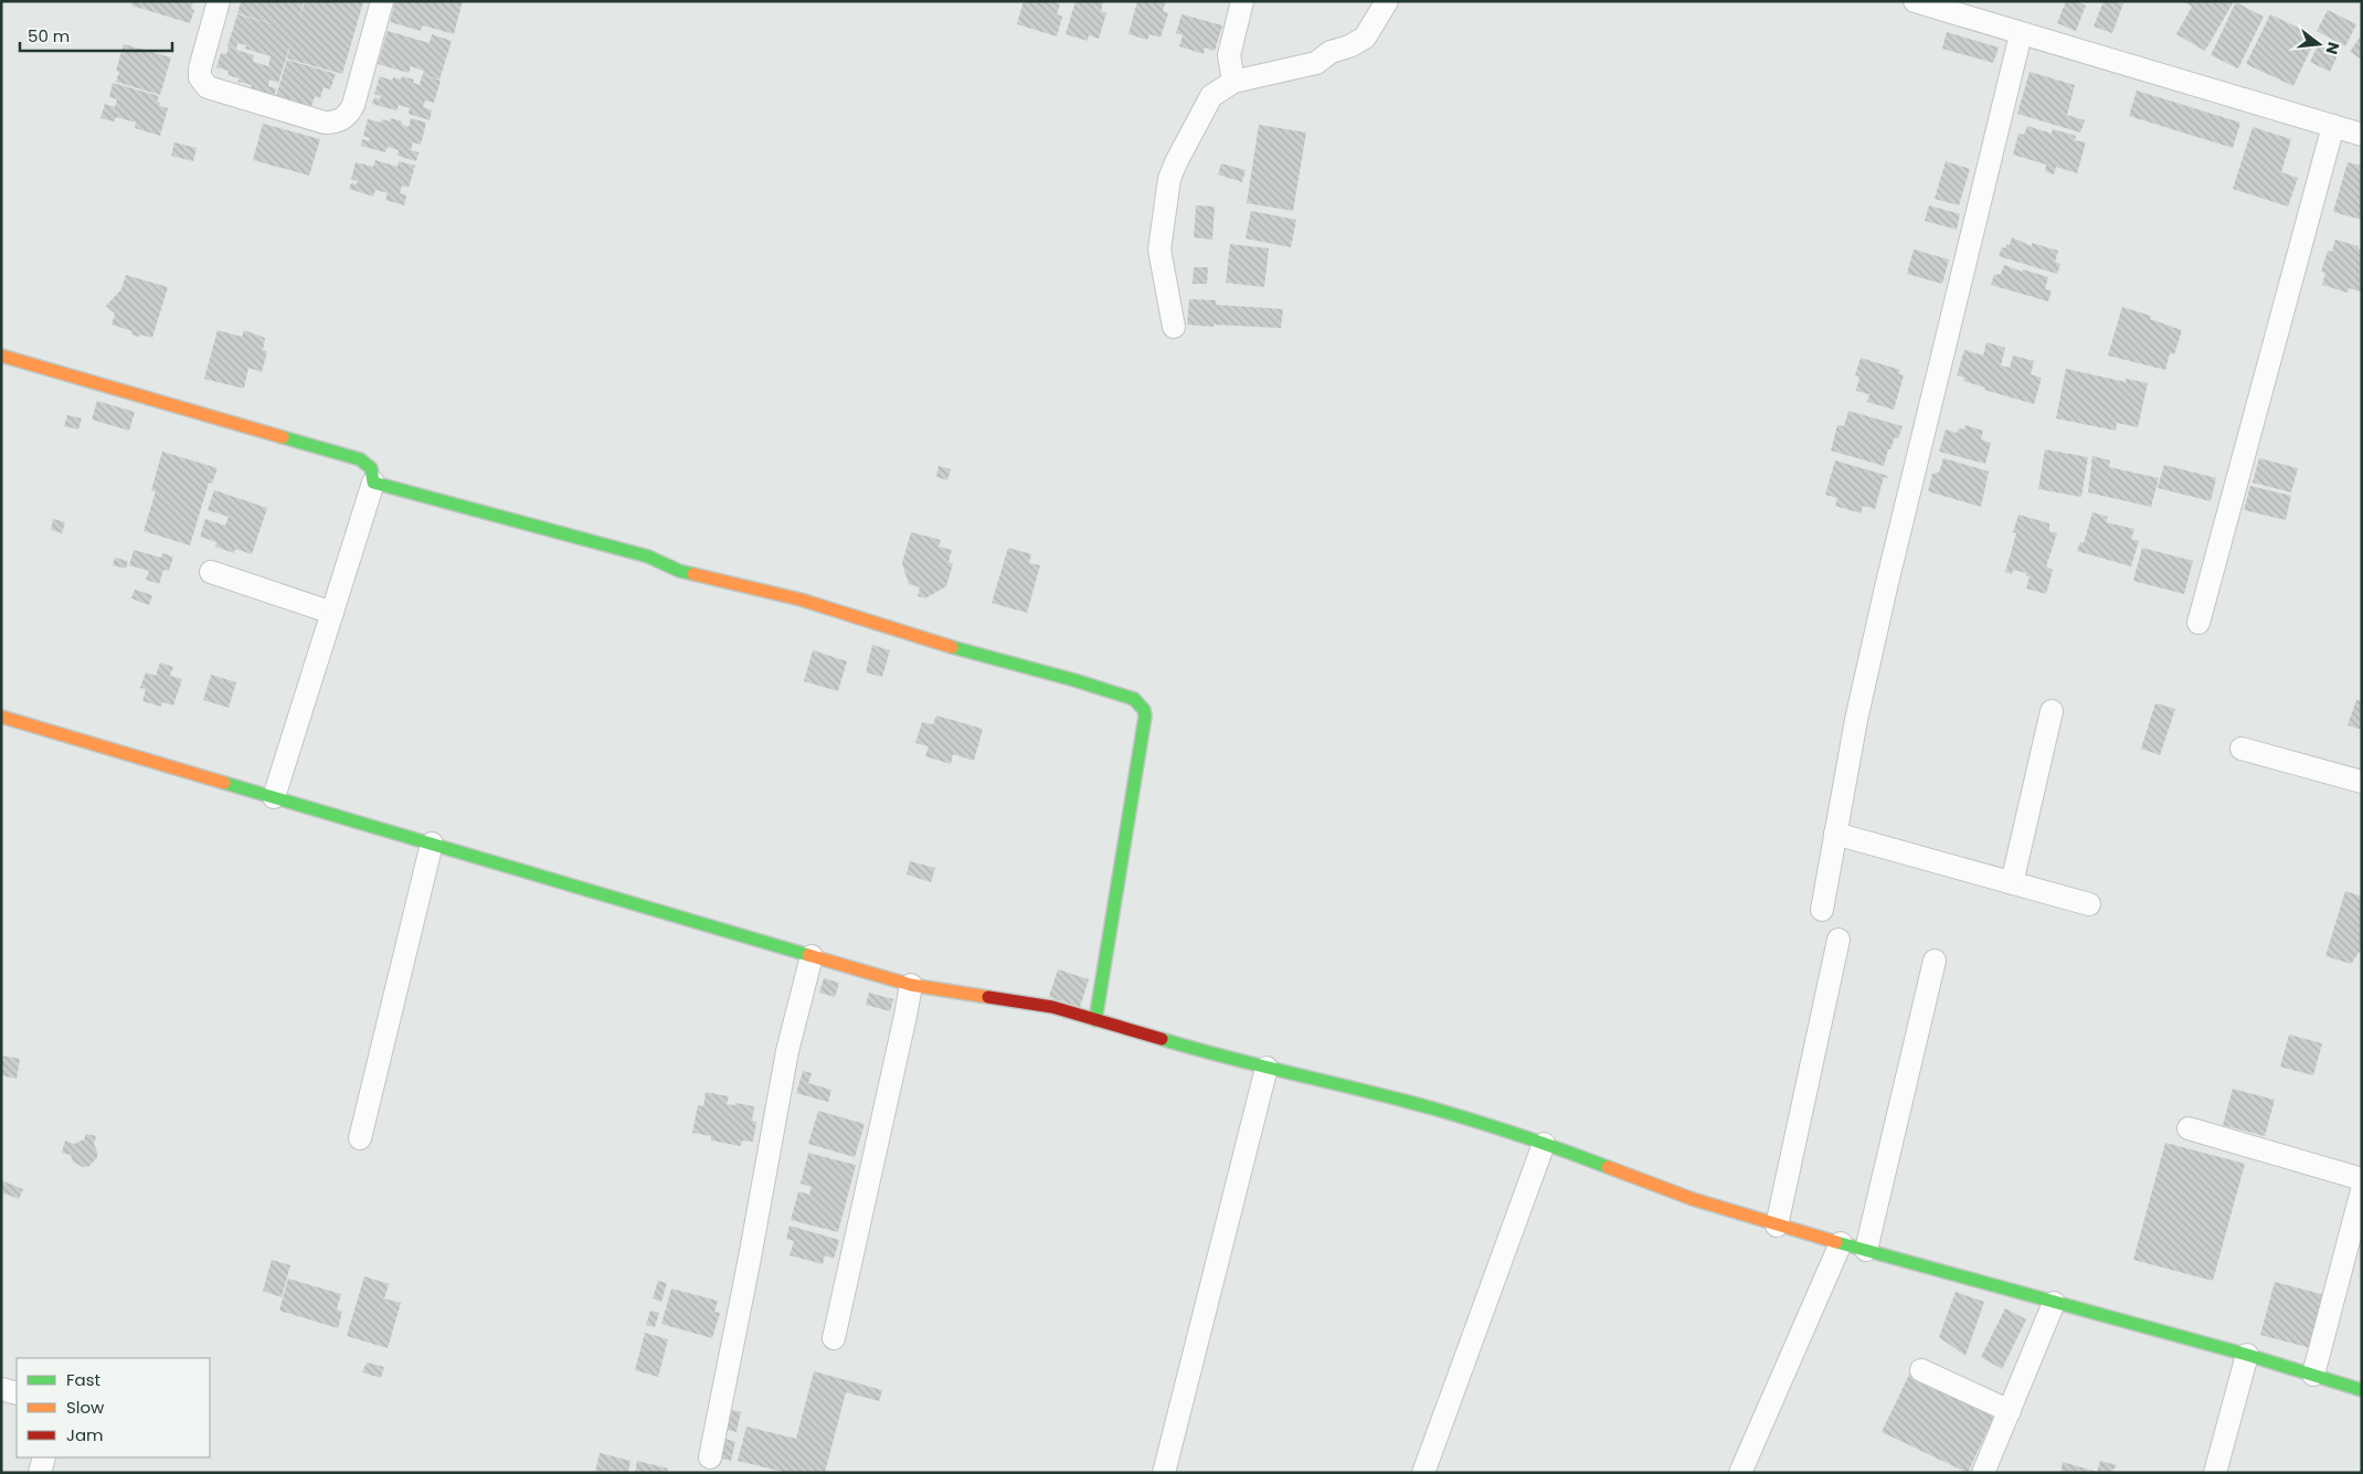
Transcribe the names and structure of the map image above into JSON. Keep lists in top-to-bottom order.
{
  "legend": ["Fast", "Slow", "Jam"],
  "scale_bar": "50 m",
  "north": "right"
}
